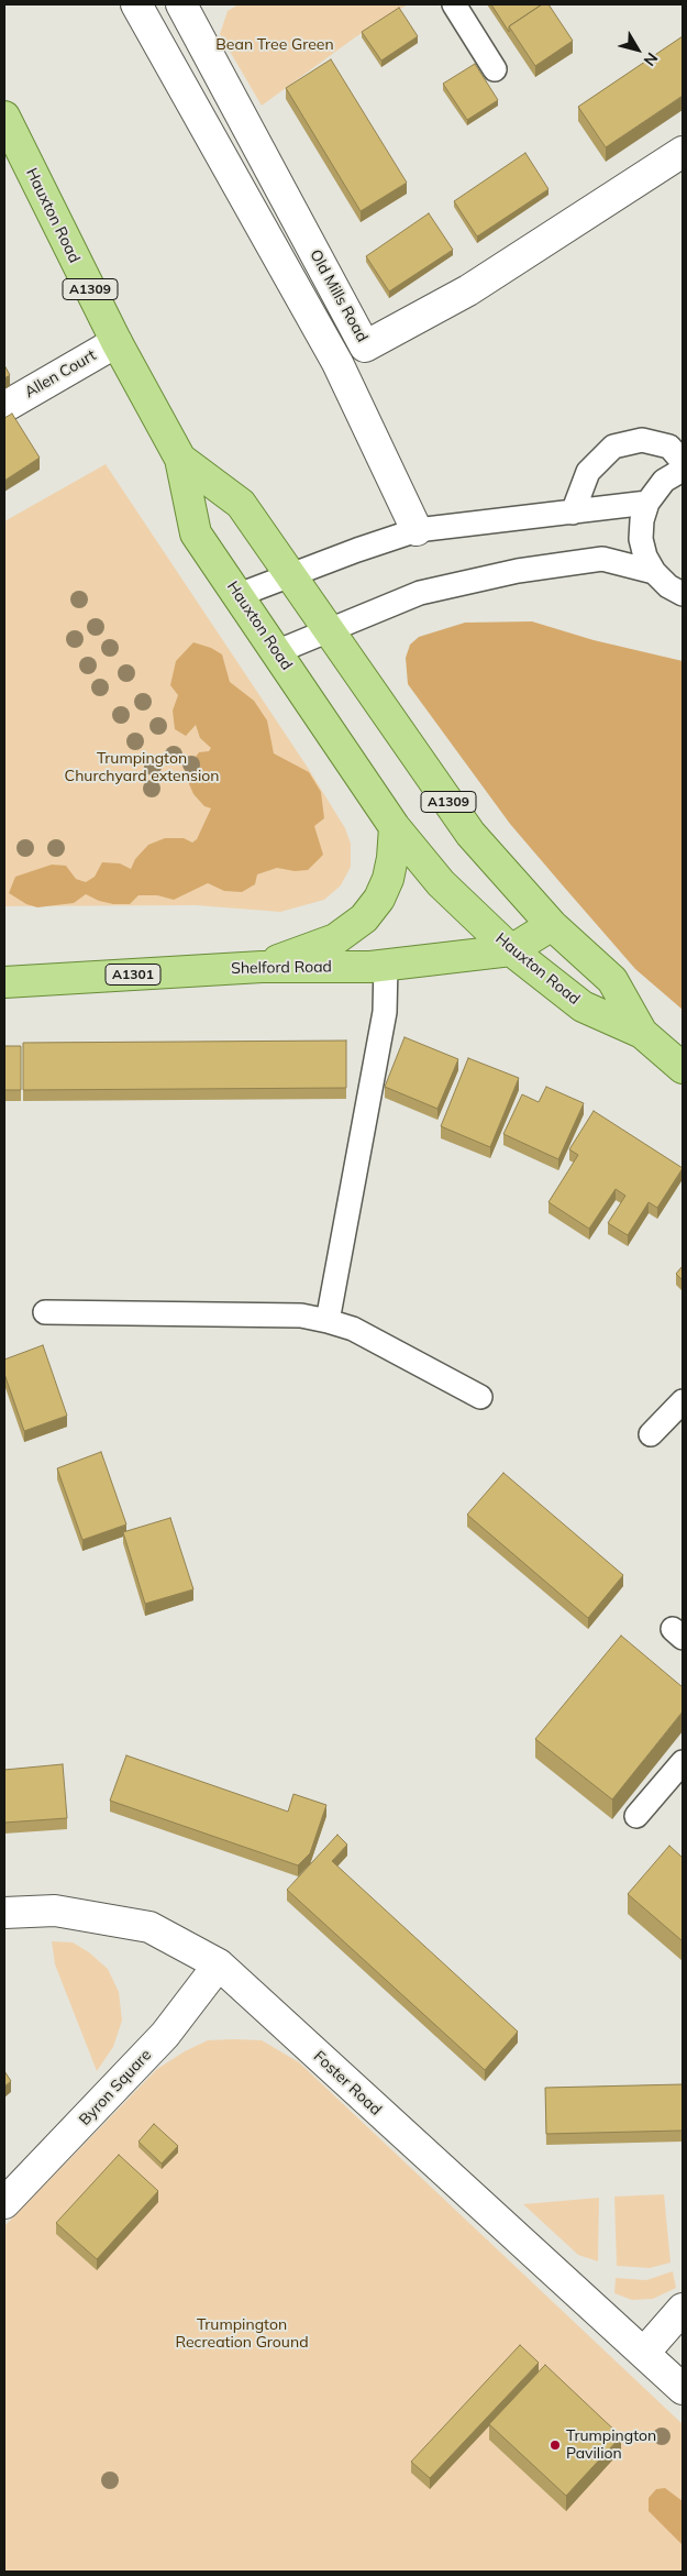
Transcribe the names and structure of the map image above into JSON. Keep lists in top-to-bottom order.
{
  "streets": {
    "main road": [
      "Hauxton Road",
      "A1309",
      "Shelford Road",
      "A1301"
    ],
    "street": [
      "Old Mills Road",
      "Allen Court",
      "Foster Road",
      "Byron Square"
    ]
  },
  "crossings": [
    ["Hauxton Road", "A1309"],
    ["Hauxton Road", "Allen Court"],
    ["Hauxton Road", "Shelford Road"],
    ["Foster Road", "Byron Square"]
  ],
  "parks": ["Bean Tree Green", "Trumpington Churchyard extension", "Trumpington Recreation Ground"],
  "places": ["Trumpington Pavilion"],
  "north": "bottom right"
}
